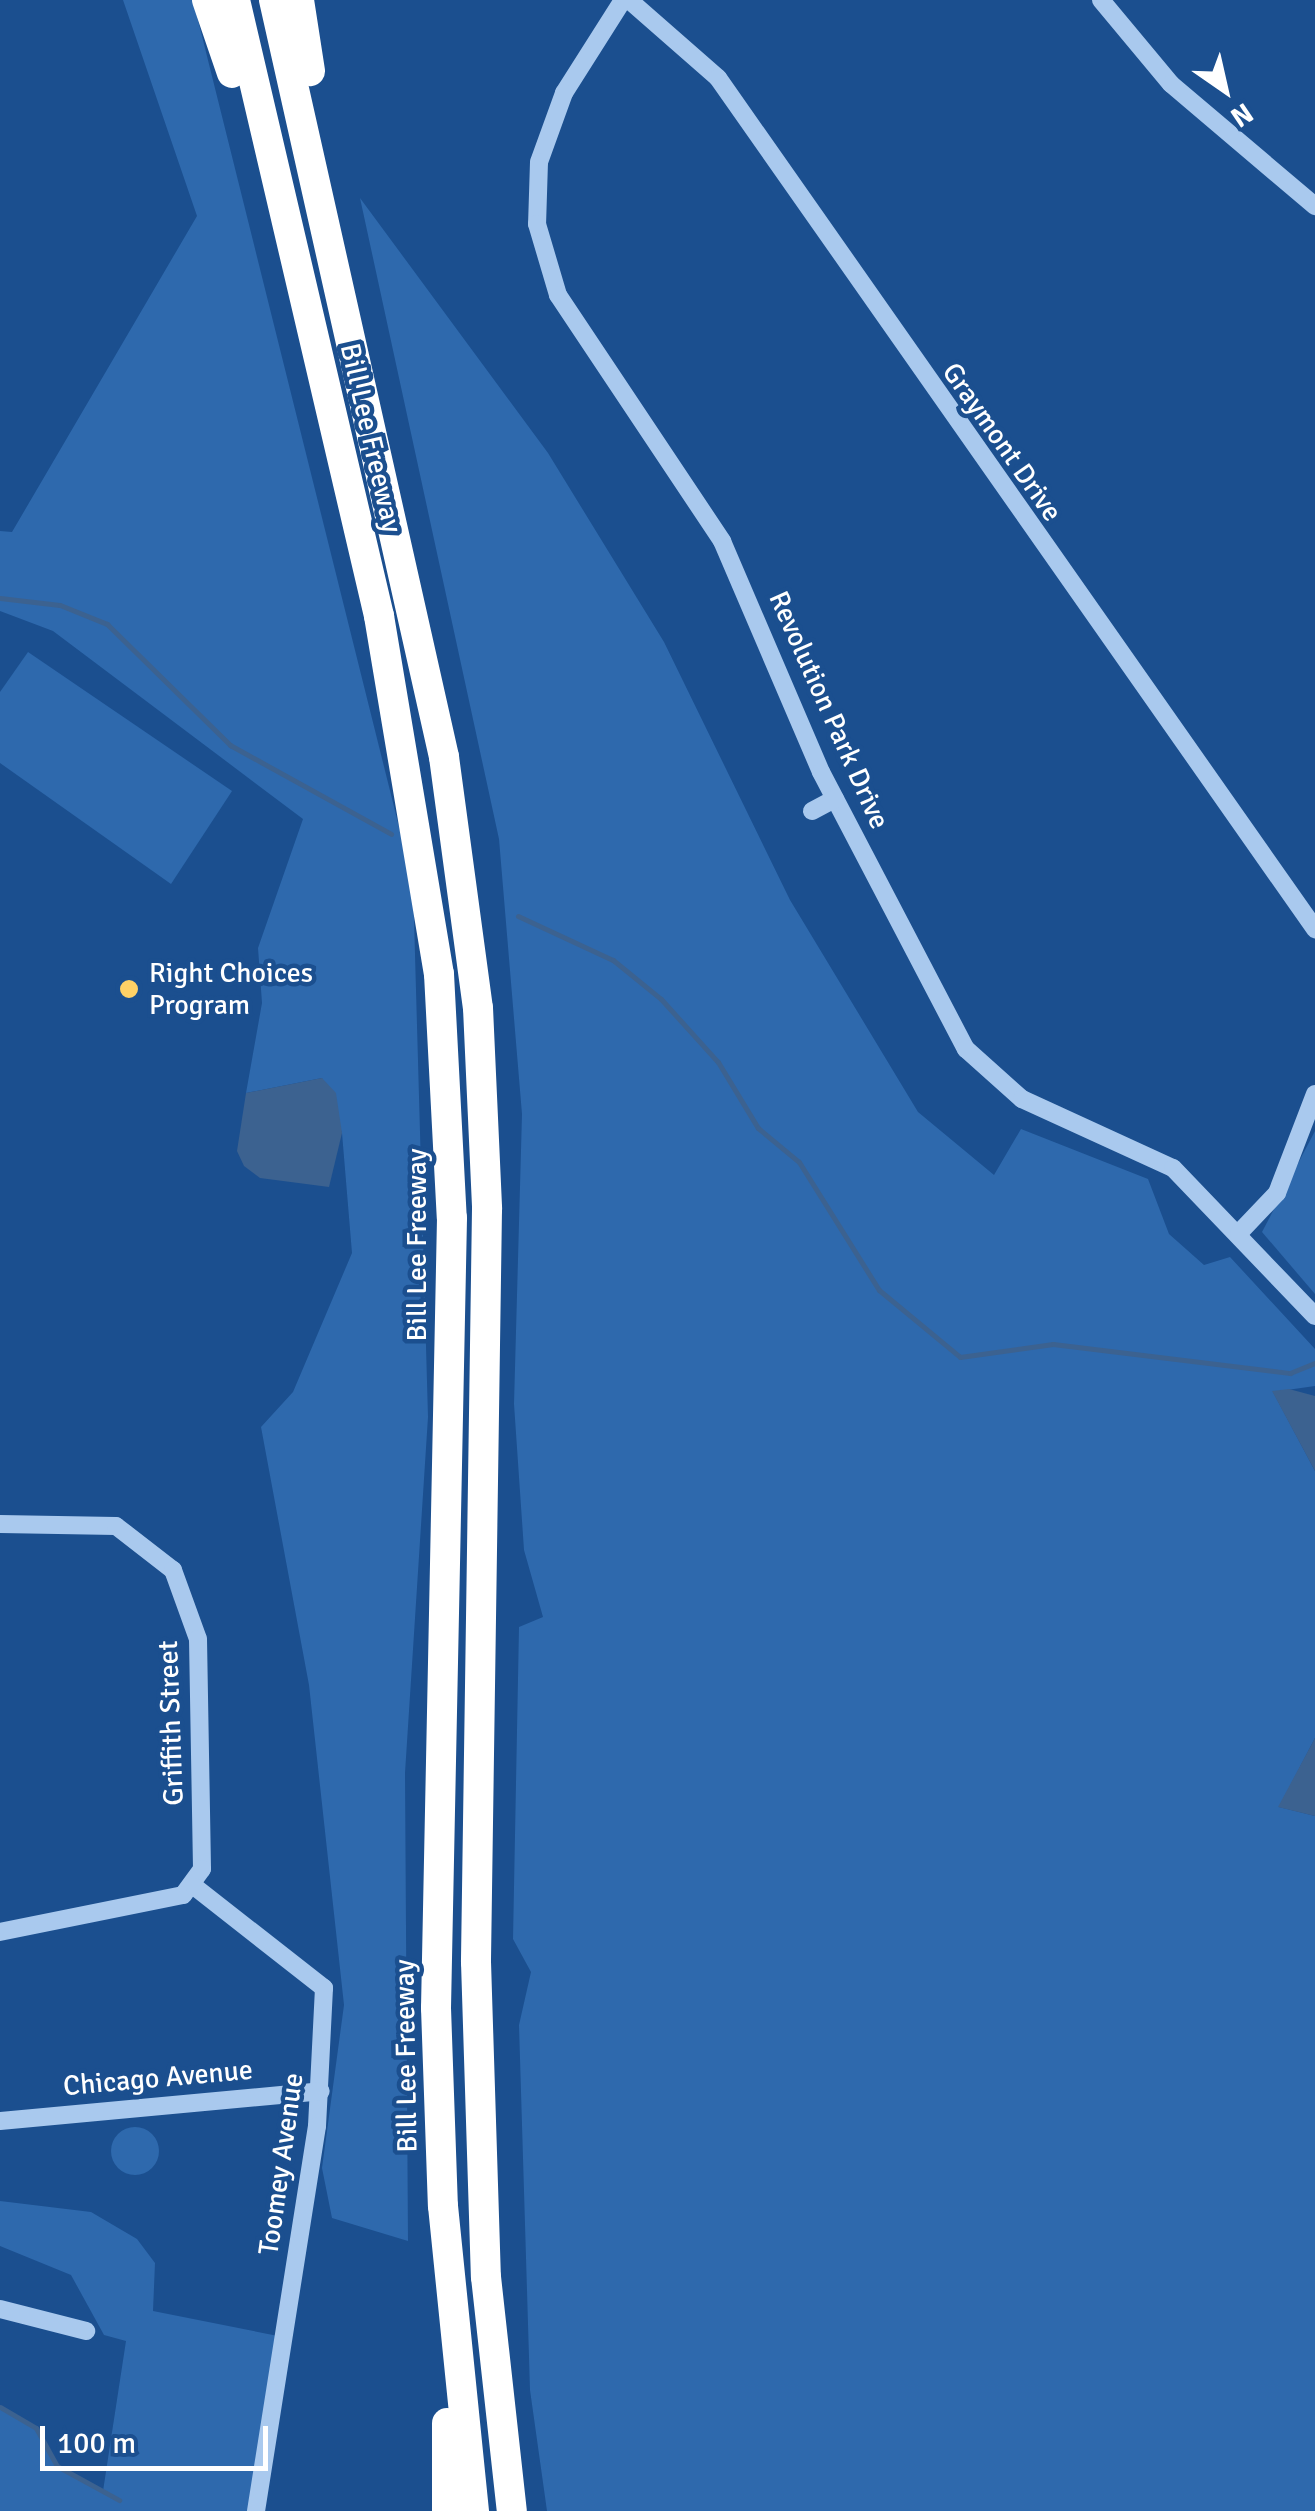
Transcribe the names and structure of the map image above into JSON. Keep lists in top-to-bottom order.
{
  "streets": {
    "highway": ["Bill Lee Freeway"],
    "street": [
      "Graymont Drive",
      "Revolution Park Drive",
      "Griffith Street",
      "Chicago Avenue",
      "Toomey Avenue"
    ]
  },
  "crossings": [
    ["Graymont Drive", "Revolution Park Drive"],
    ["Griffith Street", "Toomey Avenue"],
    ["Chicago Avenue", "Toomey Avenue"]
  ],
  "places": ["Right Choices Program"],
  "scale_bar": "100 m",
  "north": "bottom right"
}
